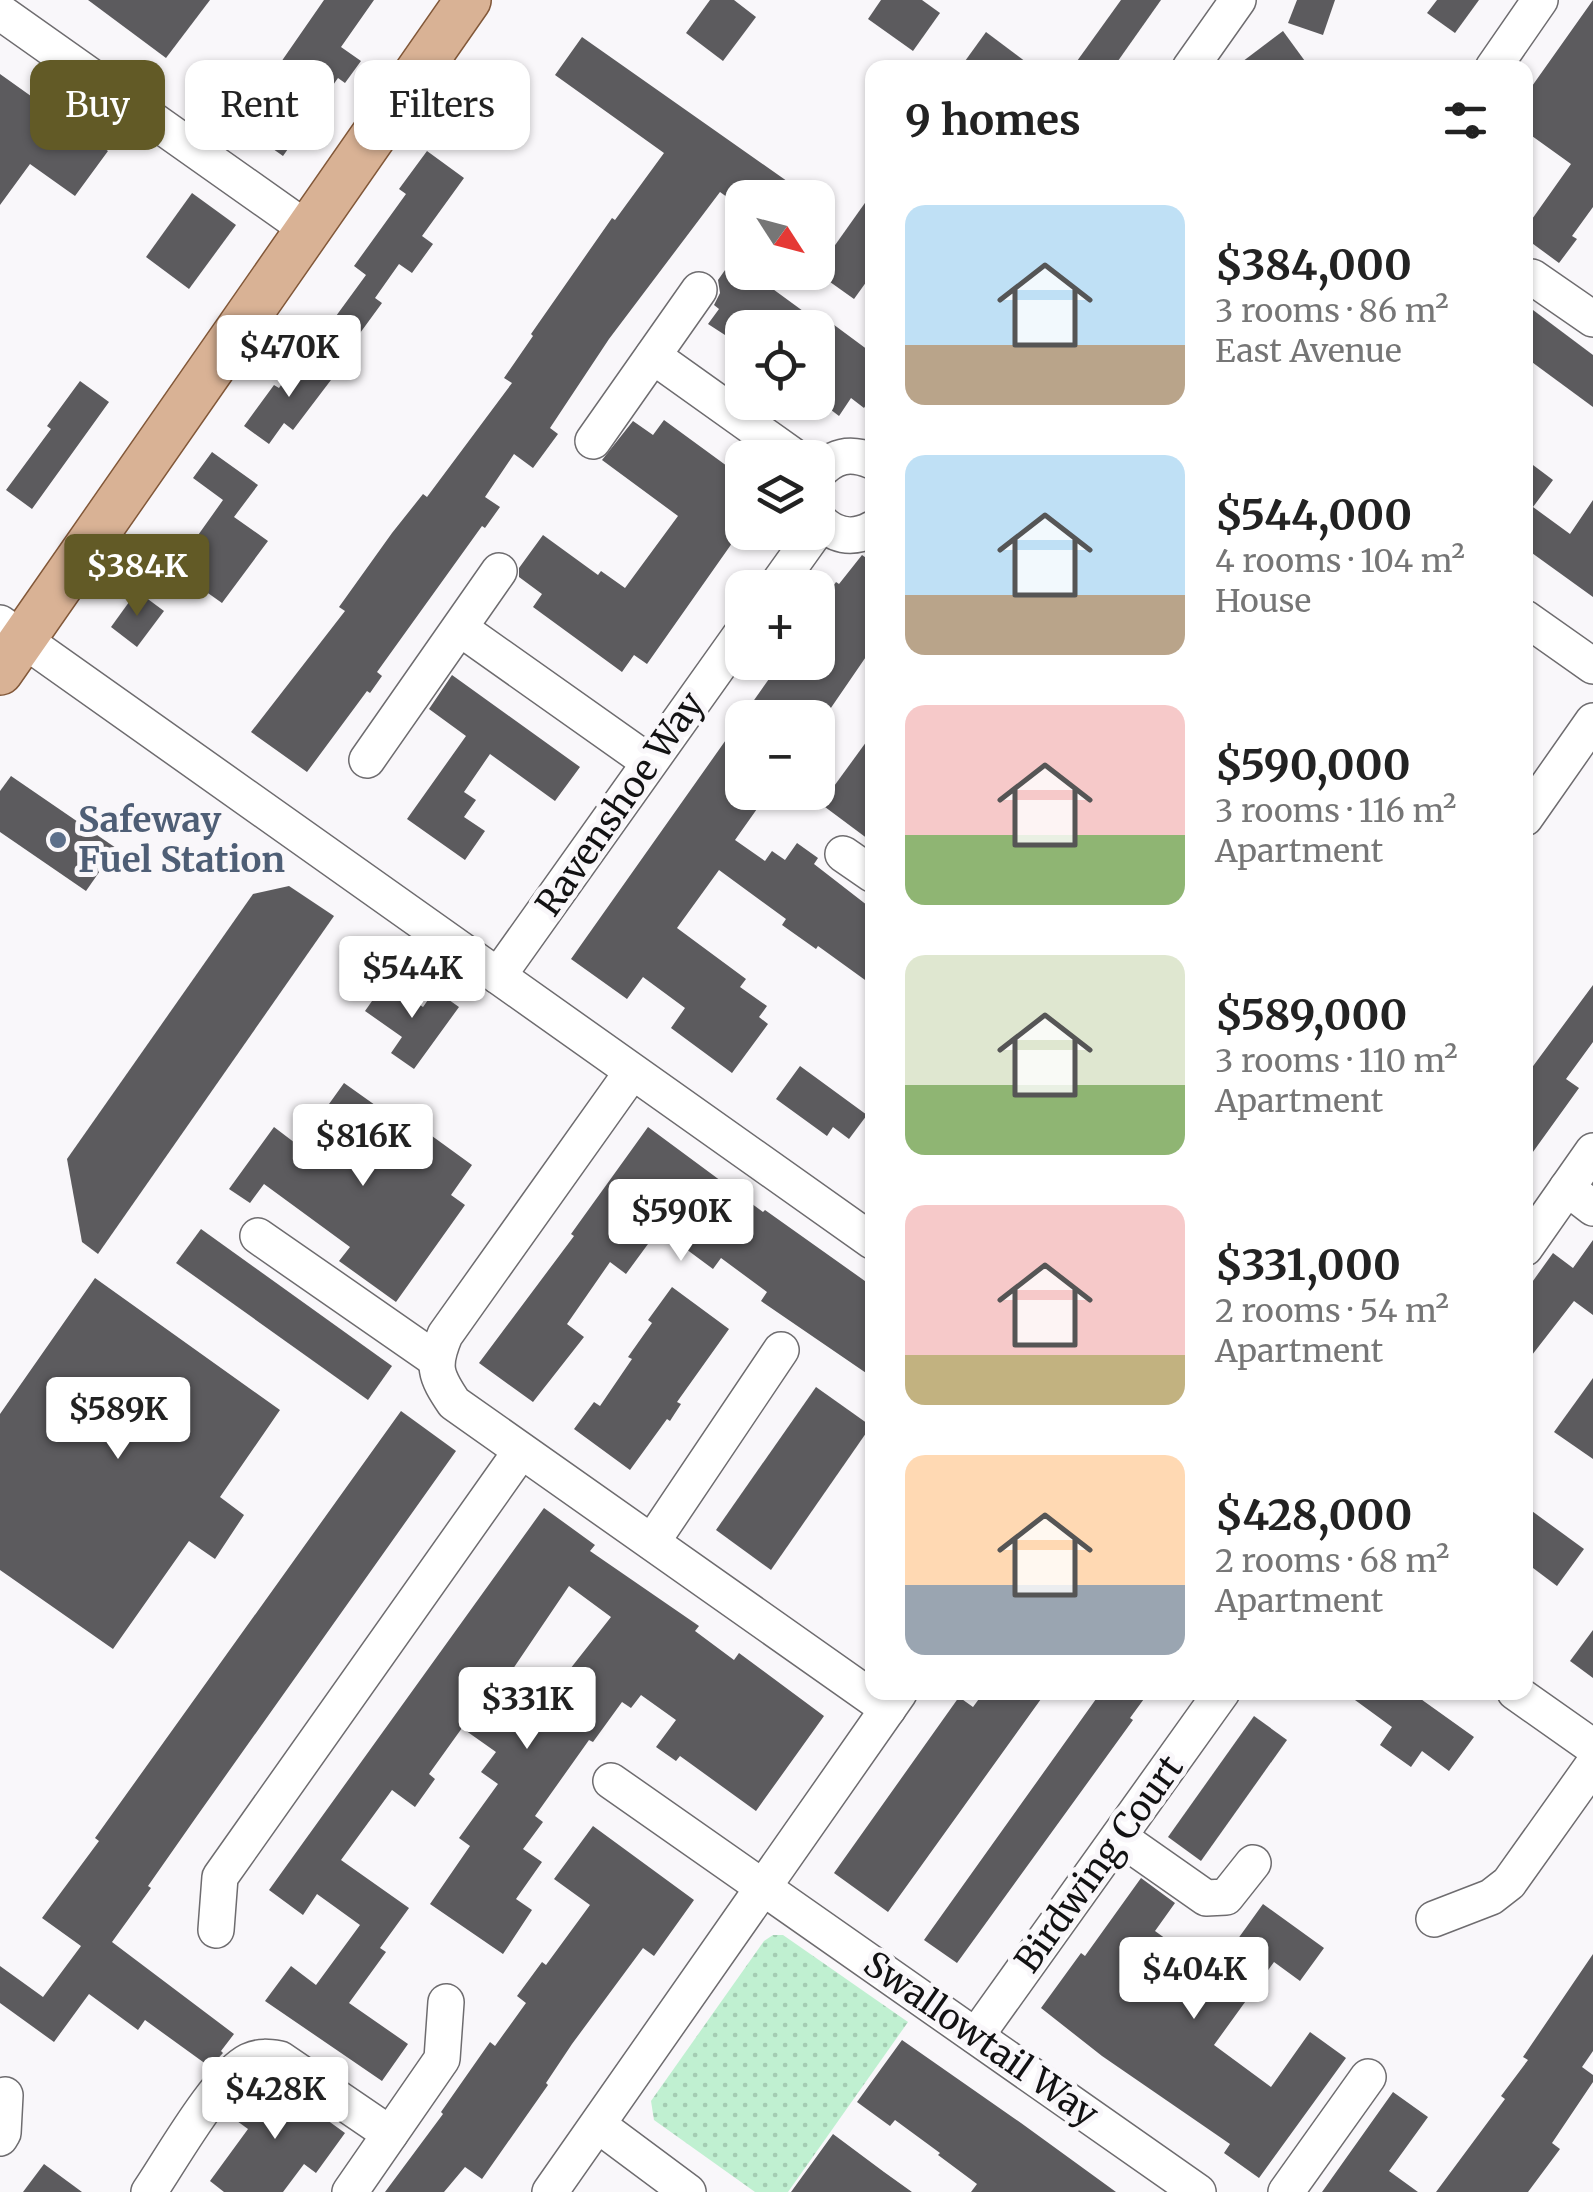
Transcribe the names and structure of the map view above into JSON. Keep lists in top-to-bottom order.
{
  "streets": {
    "street": ["Ravenshoe Way", "Birdwing Court", "Swallowtail Way"]
  },
  "crossings": [
    ["Birdwing Court", "Swallowtail Way"]
  ],
  "places": ["Safeway Fuel Station"],
  "north": "bottom right",
  "page": {
    "chip": ["Buy", "Rent", "Filters"],
    "heading": "9 homes",
    "map_buttons": ["+", "−"],
    "list": [
      {
        "name": "$384,000",
        "note": "3 rooms · 86 m² · East Avenue"
      },
      {
        "name": "$544,000",
        "note": "4 rooms · 104 m² · House"
      },
      {
        "name": "$590,000",
        "note": "3 rooms · 116 m² · Apartment"
      },
      {
        "name": "$589,000",
        "note": "3 rooms · 110 m² · Apartment"
      },
      {
        "name": "$331,000",
        "note": "2 rooms · 54 m² · Apartment"
      },
      {
        "name": "$428,000",
        "note": "2 rooms · 68 m² · Apartment"
      }
    ],
    "price": [
      "$470K",
      "$384K",
      "$544K",
      "$816K",
      "$590K",
      "$589K",
      "$331K",
      "$404K",
      "$428K"
    ]
  }
}
